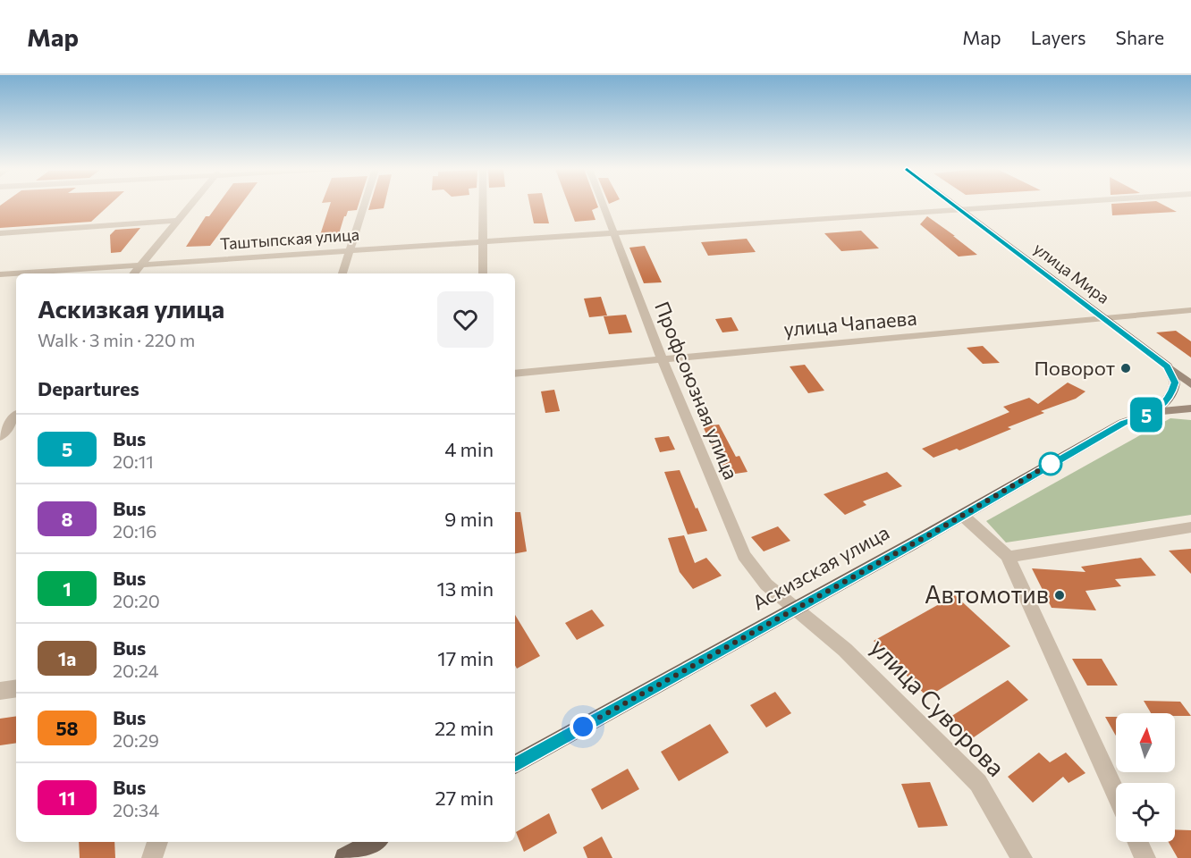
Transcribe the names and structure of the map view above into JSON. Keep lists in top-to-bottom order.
{
  "streets": {
    "main road": ["улица Мира", "Аскизская улица"],
    "street": [
      "Таштыпская улица",
      "улица Чапаева",
      "Профсоюзная улица",
      "улица Суворова"
    ]
  },
  "crossings": [
    ["Таштыпская улица", "улица Мира"],
    ["Таштыпская улица", "Профсоюзная улица"],
    ["улица Мира", "улица Чапаева"],
    ["улица Чапаева", "Профсоюзная улица"],
    ["Профсоюзная улица", "Аскизская улица"],
    ["Профсоюзная улица", "улица Суворова"],
    ["Аскизская улица", "улица Суворова"]
  ],
  "places": ["Поворот", "Автомотив"],
  "lines": ["bus line 5"],
  "north": "top",
  "page": {
    "header": "Map",
    "nav": ["Map", "Layers", "Share"],
    "on_map": "5",
    "heading": [
      ["Аскизкая улица", "Walk · 3 min · 220 m"],
      "Departures"
    ],
    "list": [
      {
        "mark": "5",
        "name": "Bus",
        "note": "20:11",
        "value": "4 min"
      },
      {
        "mark": "8",
        "name": "Bus",
        "note": "20:16",
        "value": "9 min"
      },
      {
        "mark": "1",
        "name": "Bus",
        "note": "20:20",
        "value": "13 min"
      },
      {
        "mark": "1а",
        "name": "Bus",
        "note": "20:24",
        "value": "17 min"
      },
      {
        "mark": "58",
        "name": "Bus",
        "note": "20:29",
        "value": "22 min"
      },
      {
        "mark": "11",
        "name": "Bus",
        "note": "20:34",
        "value": "27 min"
      }
    ]
  }
}
